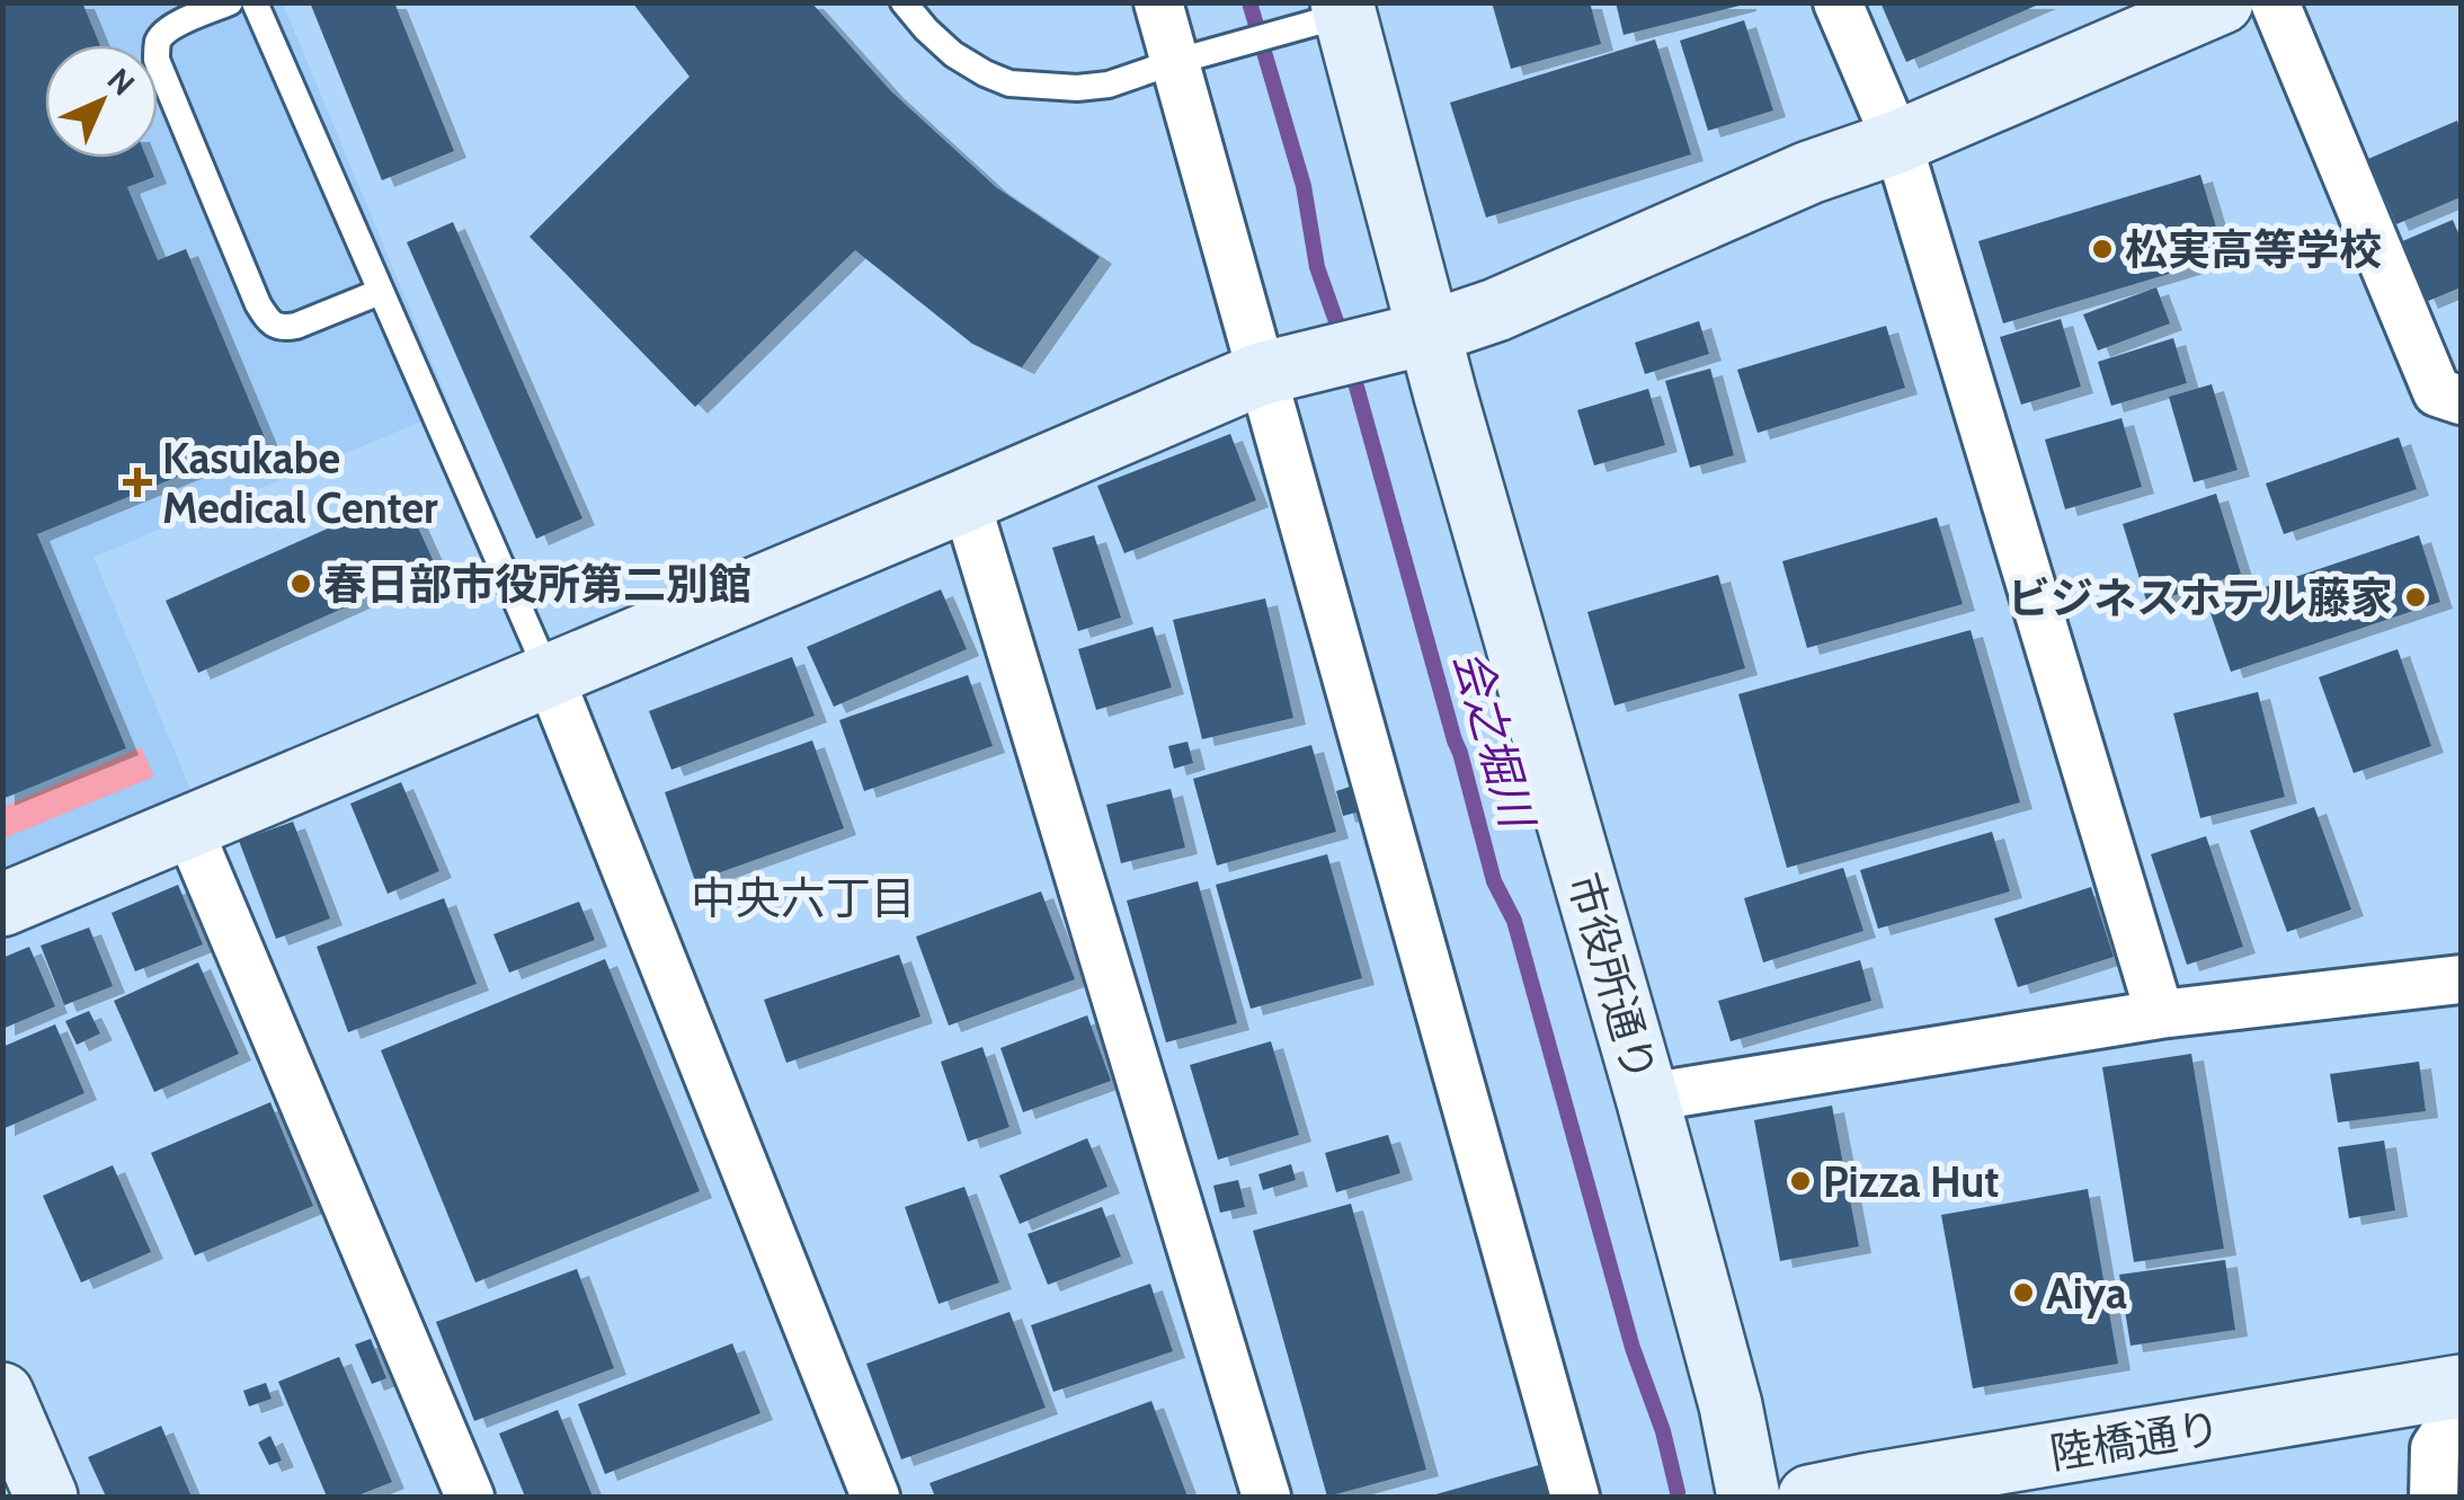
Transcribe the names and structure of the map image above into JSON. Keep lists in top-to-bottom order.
{
  "streets": {
    "street": ["市役所通り", "陸橋通り"]
  },
  "districts": ["中央六丁目"],
  "water": ["会之堀川"],
  "places": {
    "other": [
      "松実高等学校",
      "春日部市役所第二別館",
      "ビジネスホテル藤家",
      "Pizza Hut",
      "Aiya"
    ],
    "health": ["Kasukabe Medical Center"]
  },
  "north": "top right"
}
